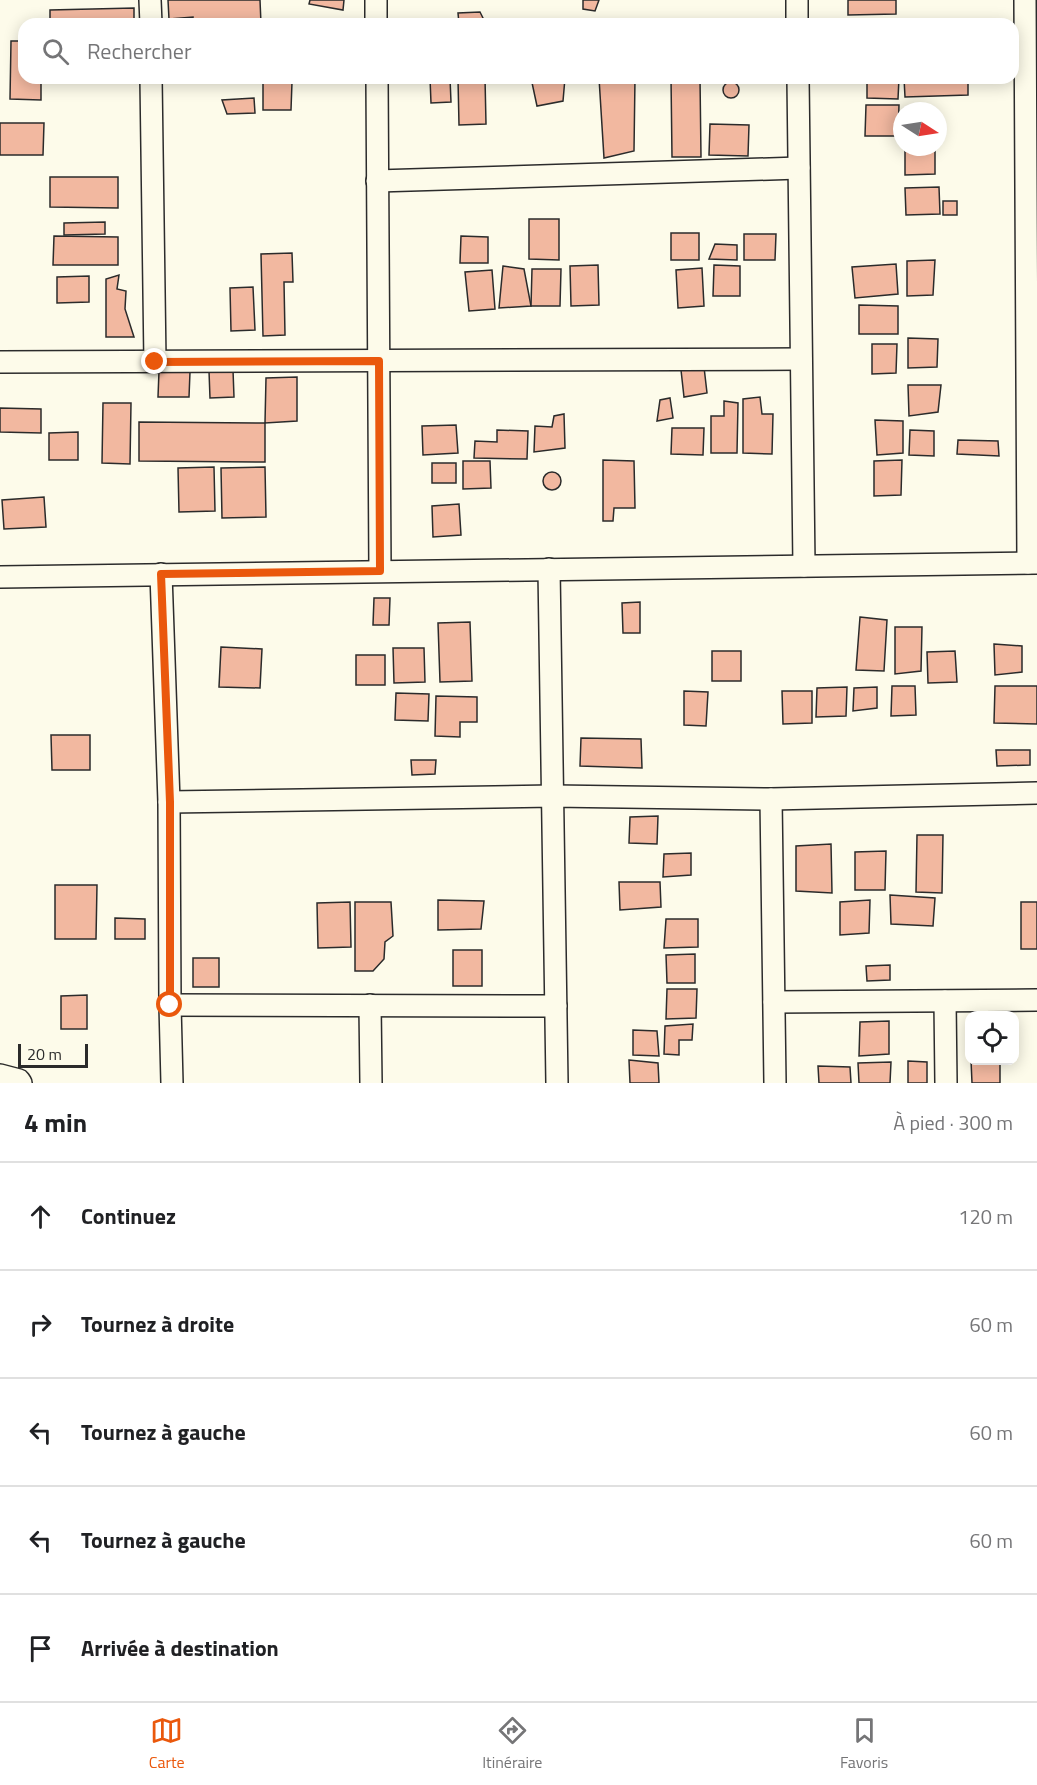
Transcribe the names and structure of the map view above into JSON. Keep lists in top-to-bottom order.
{
  "scale_bar": "20 m",
  "north": "right",
  "page": {
    "search": "Rechercher",
    "scale": "20 m",
    "heading": ["4 min", "À pied · 300 m"],
    "list": [
      ["Continuez", "120 m"],
      ["Tournez à droite", "60 m"],
      ["Tournez à gauche", "60 m"],
      ["Tournez à gauche", "60 m"],
      "Arrivée à destination"
    ],
    "nav": ["Carte", "Itinéraire", "Favoris"]
  }
}
